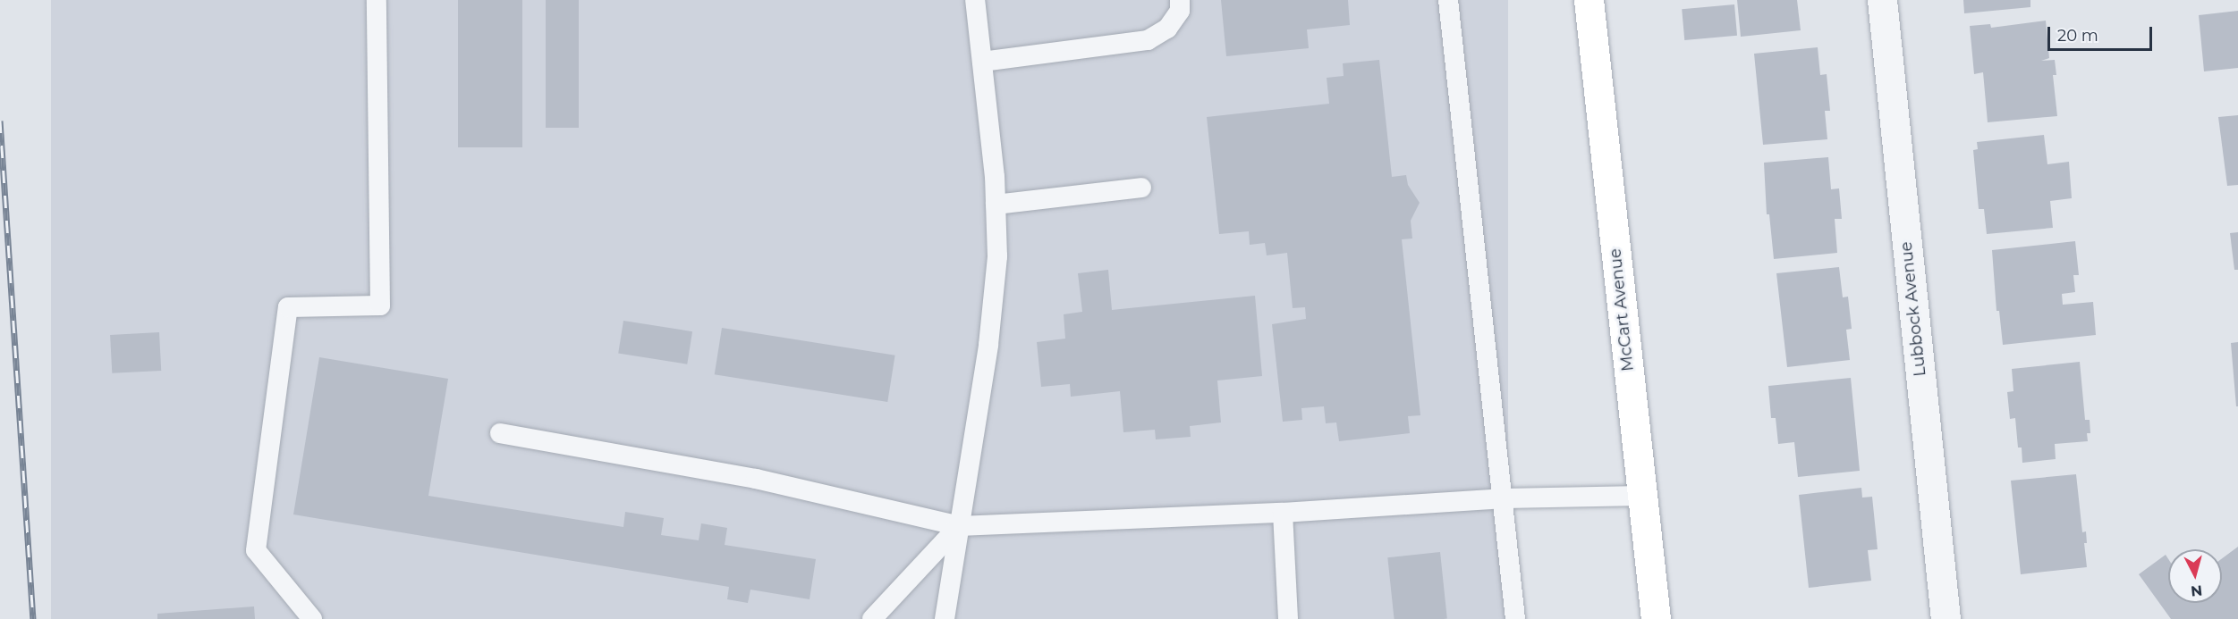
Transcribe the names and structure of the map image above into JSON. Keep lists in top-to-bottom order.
{
  "streets": {
    "main road": ["McCart Avenue"],
    "street": ["Lubbock Avenue"]
  },
  "scale_bar": "20 m",
  "north": "bottom"
}
